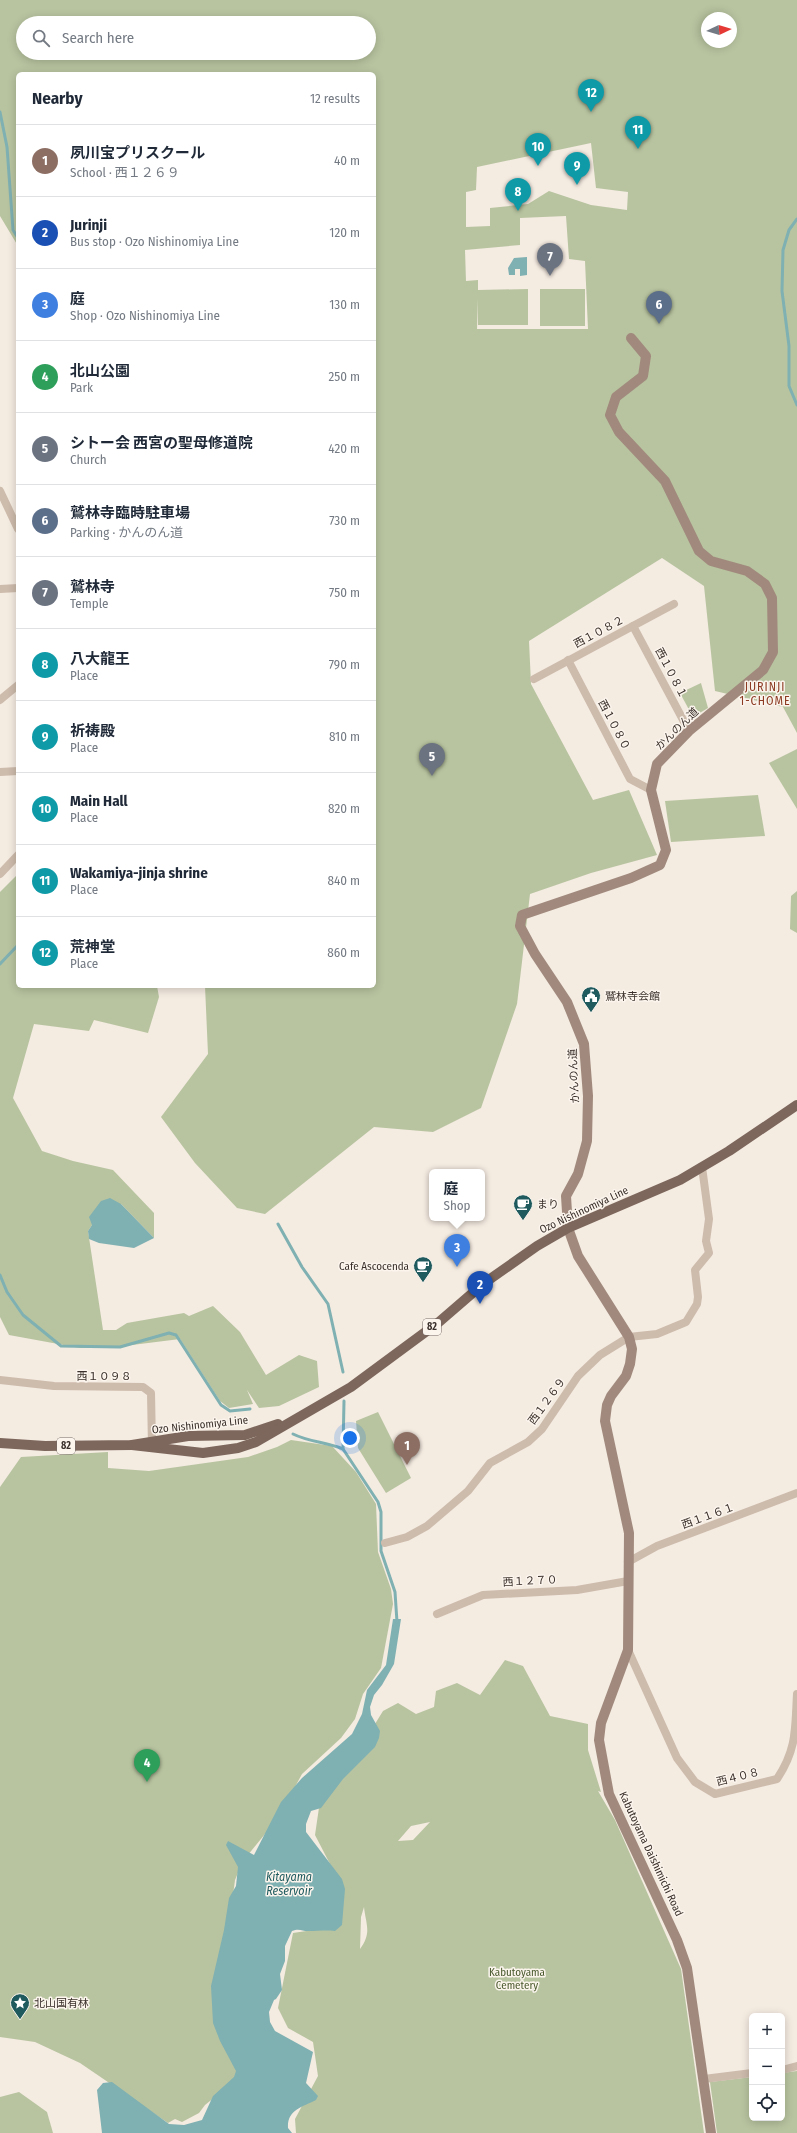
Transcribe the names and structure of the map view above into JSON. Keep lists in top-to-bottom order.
{
  "streets": {
    "main road": ["Ozo Nishinomiya Line", "82"],
    "street": [
      "西１０８２",
      "西１０８１",
      "西１０８０",
      "かんのん道",
      "西１０９８",
      "西１２６９",
      "西１１６１",
      "西１２７０",
      "西４０８",
      "Kabutoyama Daishimichi Road"
    ]
  },
  "crossings": [
    ["西１０８２", "西１０８１"],
    ["西１０８２", "西１０８０"],
    ["西１０８１", "かんのん道"],
    ["西１０８０", "かんのん道"],
    ["かんのん道", "Ozo Nishinomiya Line"],
    ["かんのん道", "Kabutoyama Daishimichi Road"],
    ["Ozo Nishinomiya Line", "西１０９８"],
    ["Ozo Nishinomiya Line", "Kabutoyama Daishimichi Road"],
    ["西１２６９", "Kabutoyama Daishimichi Road"],
    ["西１１６１", "Kabutoyama Daishimichi Road"],
    ["西１２７０", "Kabutoyama Daishimichi Road"],
    ["西４０８", "Kabutoyama Daishimichi Road"]
  ],
  "districts": ["JURINJI 1-CHOME"],
  "water": ["Kitayama Reservoir"],
  "parks": ["Kabutoyama Cemetery"],
  "places": {
    "public building": ["鷲林寺会館"],
    "cafe": ["まり", "Cafe Ascocenda"],
    "place": ["北山国有林"]
  },
  "north": "right",
  "page": {
    "search": "Search here",
    "heading": ["Nearby", "12 results"],
    "pins": [
      "12",
      "11",
      "10",
      "9",
      "8",
      "7",
      "6",
      "5",
      "3",
      "2",
      "1",
      "4"
    ],
    "list": [
      {
        "mark": "1",
        "name": "夙川宝プリスクール",
        "note": "School · 西１２６９",
        "value": "40 m"
      },
      {
        "mark": "2",
        "name": "Jurinji",
        "note": "Bus stop · Ozo Nishinomiya Line",
        "value": "120 m"
      },
      {
        "mark": "3",
        "name": "庭",
        "note": "Shop · Ozo Nishinomiya Line",
        "value": "130 m"
      },
      {
        "mark": "4",
        "name": "北山公園",
        "note": "Park",
        "value": "250 m"
      },
      {
        "mark": "5",
        "name": "シトー会 西宮の聖母修道院",
        "note": "Church",
        "value": "420 m"
      },
      {
        "mark": "6",
        "name": "鷲林寺臨時駐車場",
        "note": "Parking · かんのん道",
        "value": "730 m"
      },
      {
        "mark": "7",
        "name": "鷲林寺",
        "note": "Temple",
        "value": "750 m"
      },
      {
        "mark": "8",
        "name": "八大龍王",
        "note": "Place",
        "value": "790 m"
      },
      {
        "mark": "9",
        "name": "祈祷殿",
        "note": "Place",
        "value": "810 m"
      },
      {
        "mark": "10",
        "name": "Main Hall",
        "note": "Place",
        "value": "820 m"
      },
      {
        "mark": "11",
        "name": "Wakamiya-jinja shrine",
        "note": "Place",
        "value": "840 m"
      },
      {
        "mark": "12",
        "name": "荒神堂",
        "note": "Place",
        "value": "860 m"
      }
    ],
    "popup": ["庭", "Shop"],
    "map_buttons": ["+", "−"]
  }
}
